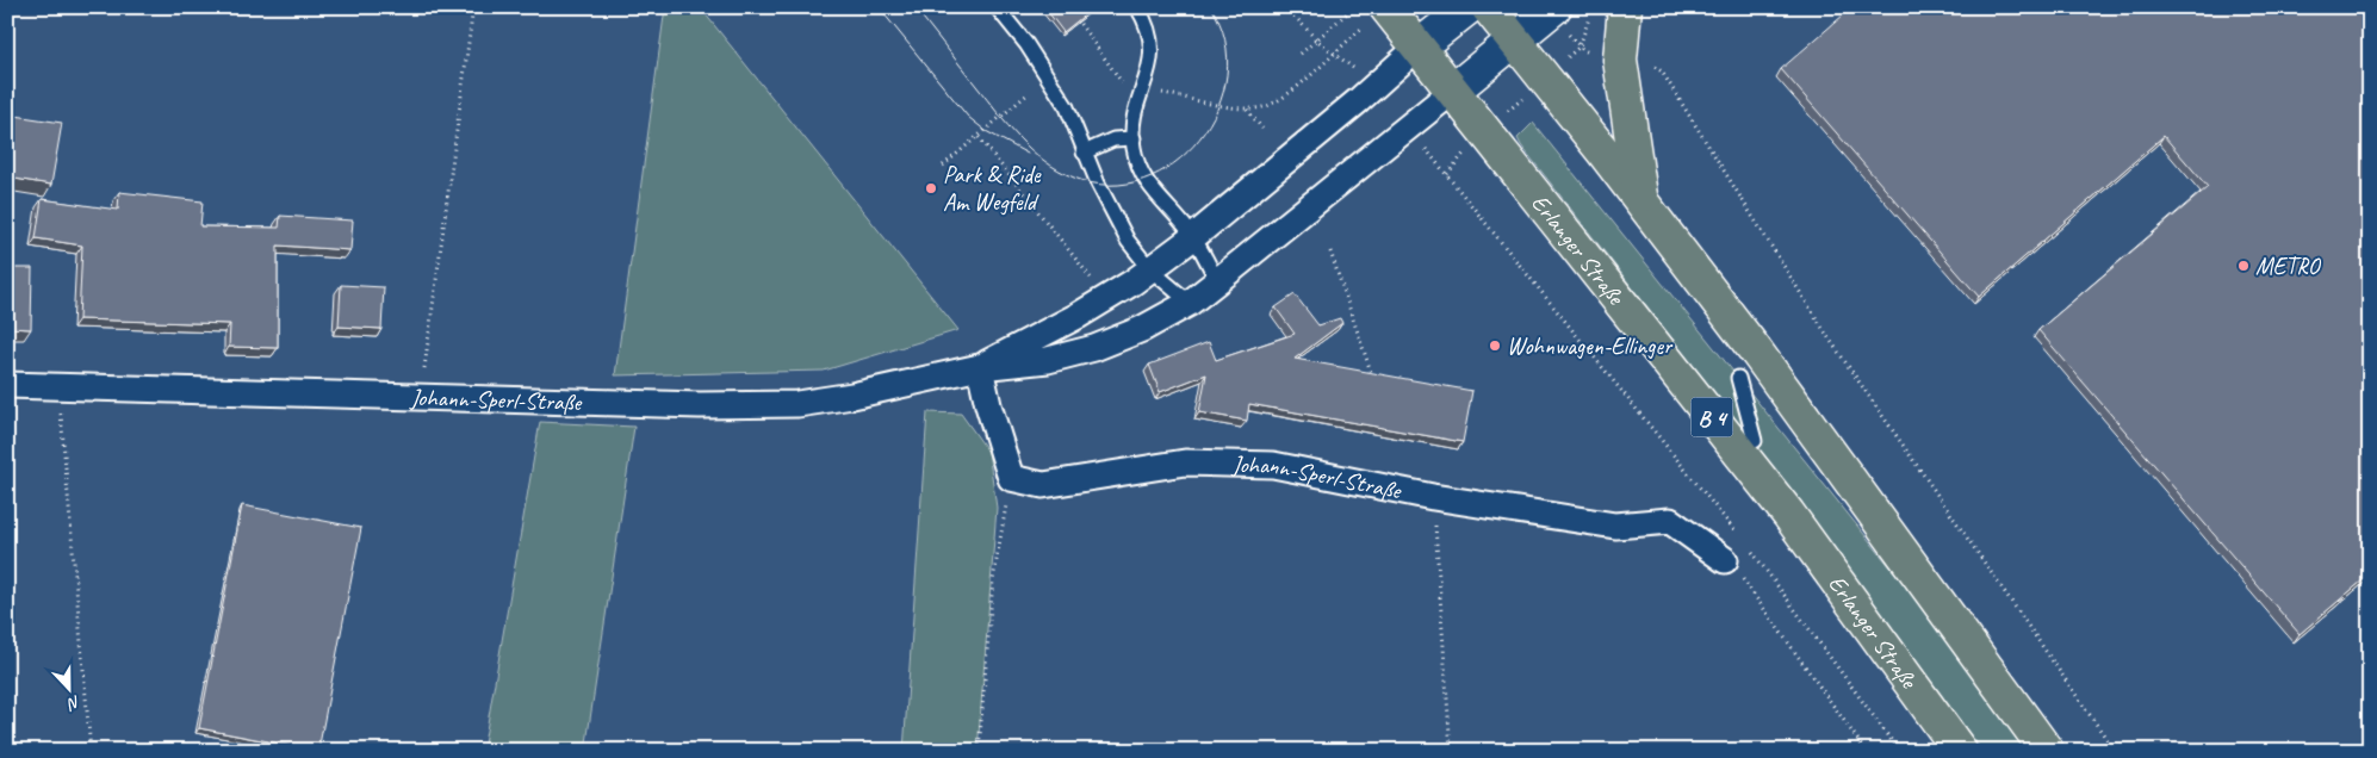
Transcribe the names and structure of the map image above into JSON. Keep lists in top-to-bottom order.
{
  "streets": {
    "main road": ["Erlanger Straße", "B 4"],
    "street": ["Johann-Sperl-Straße"]
  },
  "crossings": [
    ["Erlanger Straße", "Johann-Sperl-Straße"]
  ],
  "places": ["Park & Ride Am Wegfeld", "METRO", "Wohnwagen-Ellinger"],
  "north": "bottom"
}
